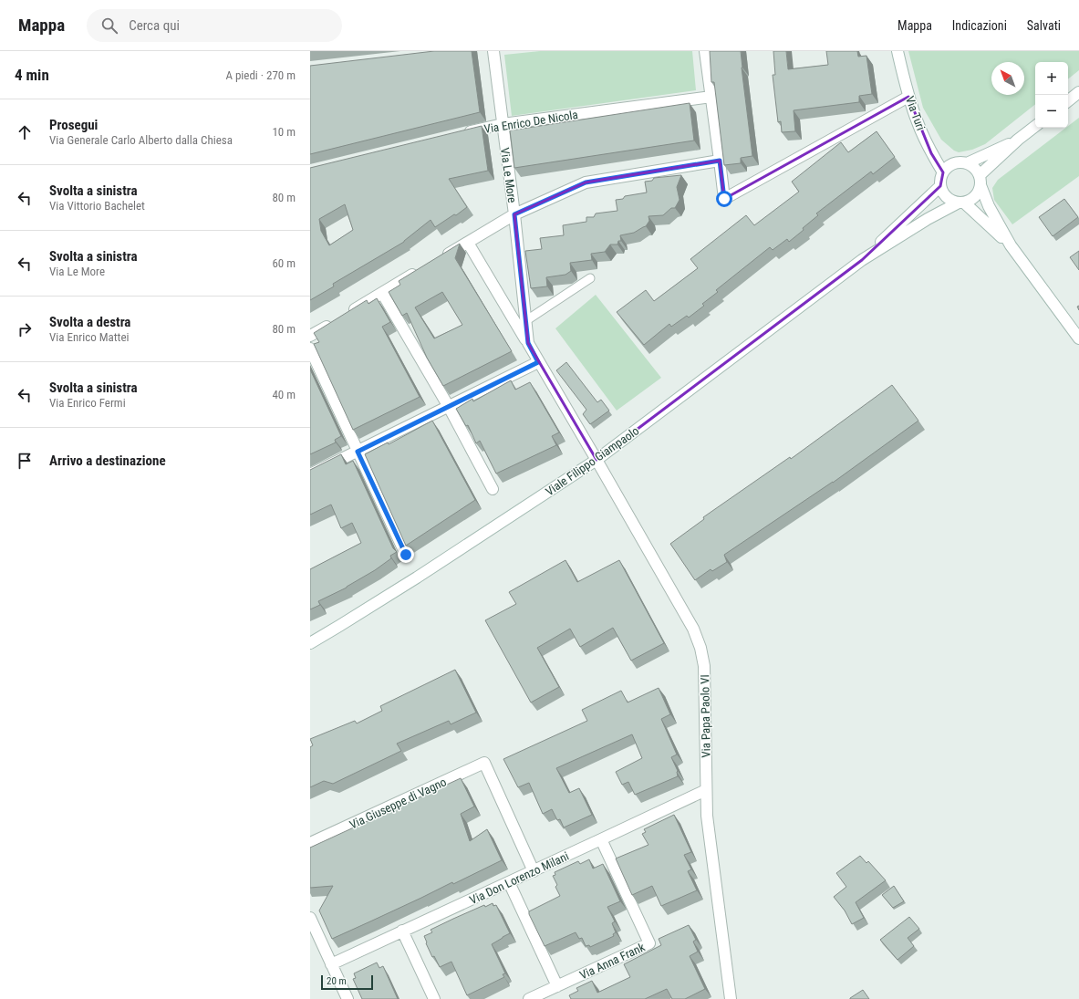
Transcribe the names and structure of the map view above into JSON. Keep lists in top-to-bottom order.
{
  "streets": {
    "street": [
      "Via Turi",
      "Via Enrico De Nicola",
      "Via Le More",
      "Viale Filippo Giampaolo",
      "Via Papa Paolo VI",
      "Via Giuseppe di Vagno",
      "Via Don Lorenzo Milani",
      "Via Anna Frank"
    ]
  },
  "crossings": [
    ["Via Turi", "Viale Filippo Giampaolo"],
    ["Via Enrico De Nicola", "Via Le More"],
    ["Via Le More", "Viale Filippo Giampaolo"],
    ["Via Le More", "Via Papa Paolo VI"],
    ["Viale Filippo Giampaolo", "Via Papa Paolo VI"],
    ["Via Papa Paolo VI", "Via Don Lorenzo Milani"],
    ["Via Giuseppe di Vagno", "Via Don Lorenzo Milani"],
    ["Via Don Lorenzo Milani", "Via Anna Frank"]
  ],
  "scale_bar": "20 m",
  "north": "top left",
  "page": {
    "header": "Mappa",
    "search": "Cerca qui",
    "nav": ["Mappa", "Indicazioni", "Salvati"],
    "heading": ["4 min", "A piedi · 270 m"],
    "map_buttons": ["+", "−"],
    "list": [
      ["Prosegui", "Via Generale Carlo Alberto dalla Chiesa", "10 m"],
      ["Svolta a sinistra", "Via Vittorio Bachelet", "80 m"],
      ["Svolta a sinistra", "Via Le More", "60 m"],
      ["Svolta a destra", "Via Enrico Mattei", "80 m"],
      ["Svolta a sinistra", "Via Enrico Fermi", "40 m"],
      "Arrivo a destinazione"
    ],
    "scale": "20 m"
  }
}
